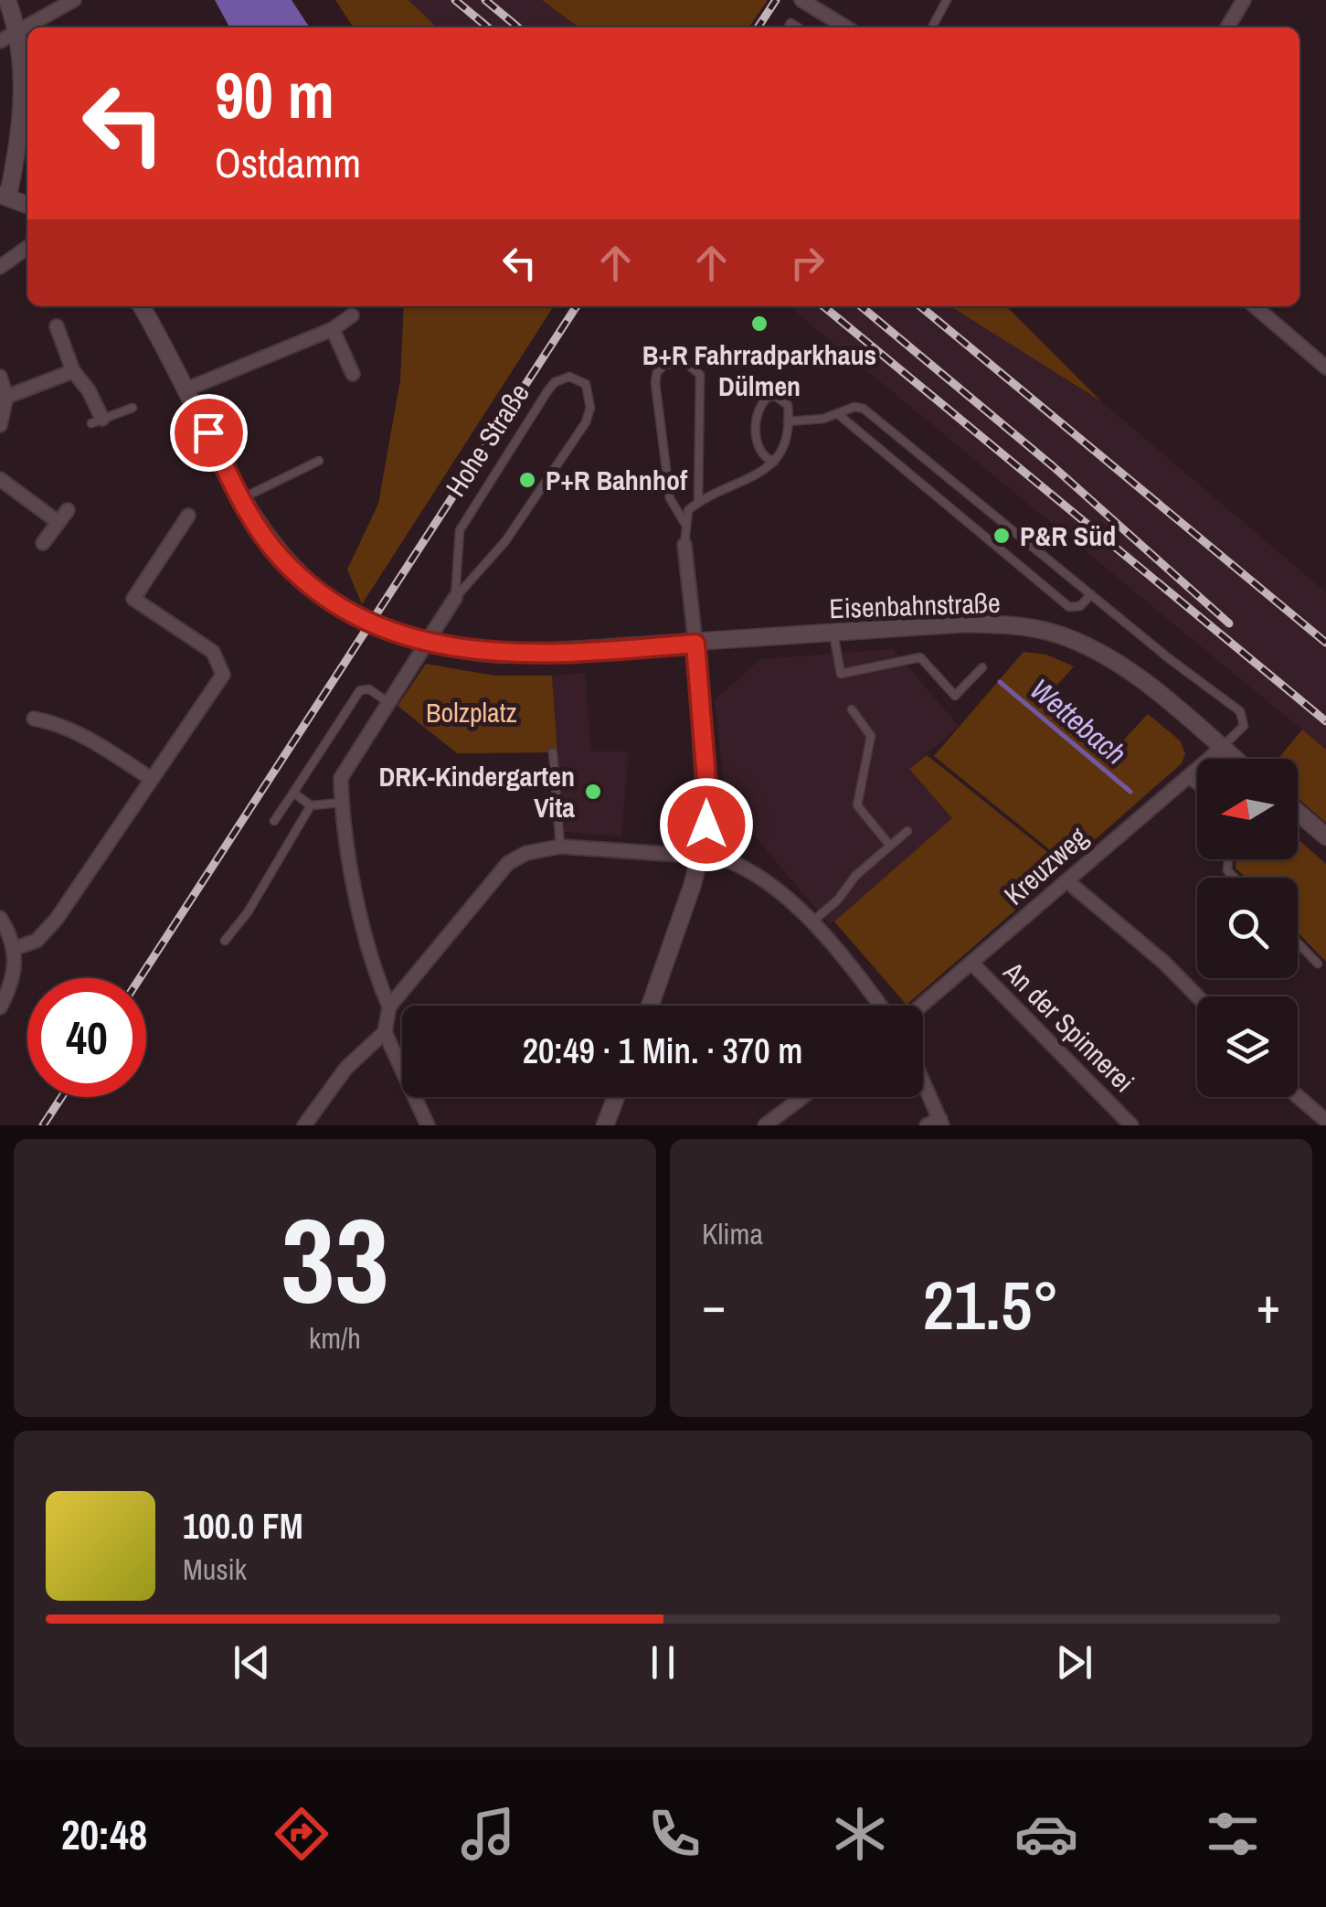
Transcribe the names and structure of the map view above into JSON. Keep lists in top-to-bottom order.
{
  "streets": {
    "street": [
      "Hohe Straße",
      "Eisenbahnstraße",
      "Kreuzweg",
      "An der Spinnerei"
    ]
  },
  "crossings": [
    ["Eisenbahnstraße", "Kreuzweg"],
    ["Kreuzweg", "An der Spinnerei"]
  ],
  "water": ["Wettebach"],
  "parks": ["Bolzplatz"],
  "places": [
    "B+R Fahrradparkhaus Dülmen",
    "P+R Bahnhof",
    "P&R Süd",
    "DRK-Kindergarten Vita"
  ],
  "north": "left",
  "page": {
    "turn": ["90 m", "Ostdamm"],
    "limit": "40",
    "trip": "20:49 · 1 Min. · 370 m",
    "tile": [
      ["33", "km/h"],
      "Klima"
    ],
    "heat": ["−", "21.5°", "+"],
    "song": ["100.0 FM", "Musik"],
    "tabs": "20:48"
  }
}
